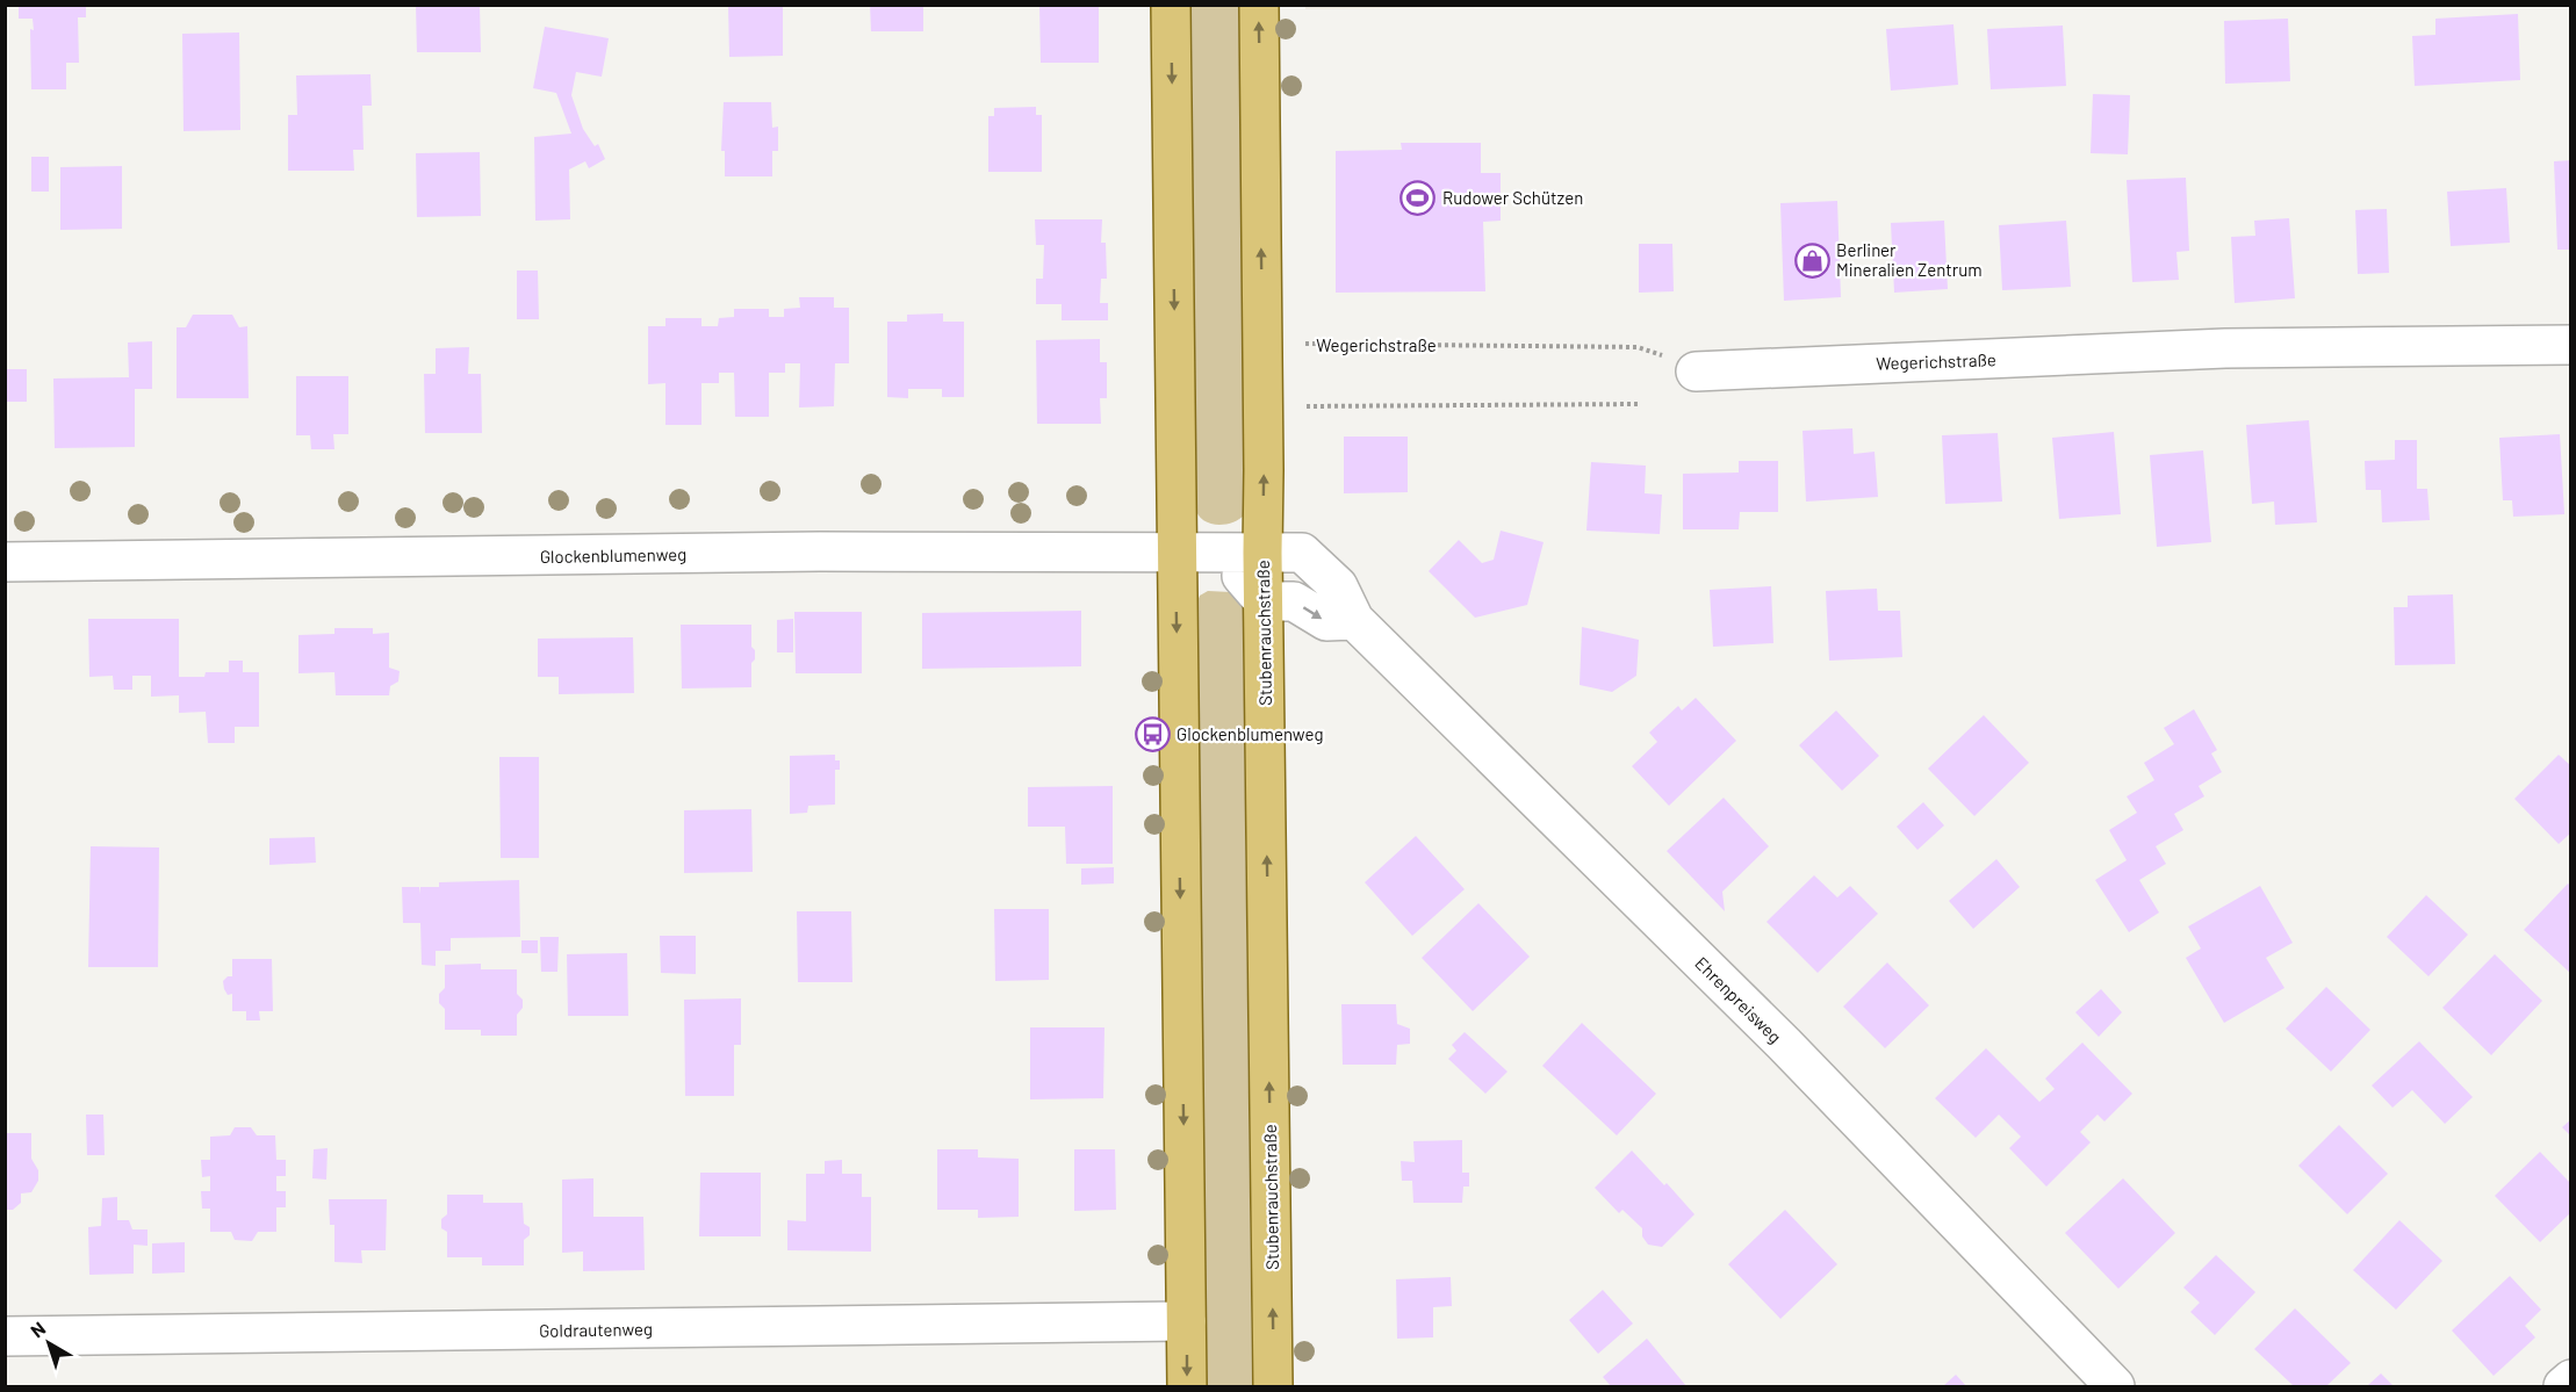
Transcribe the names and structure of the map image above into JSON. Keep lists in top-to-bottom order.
{
  "streets": {
    "main road": ["Stubenrauchstraße"],
    "street": [
      "Wegerichstraße",
      "Glockenblumenweg",
      "Ehrenpreisweg",
      "Goldrautenweg"
    ]
  },
  "crossings": [
    ["Glockenblumenweg", "Stubenrauchstraße"],
    ["Glockenblumenweg", "Ehrenpreisweg"],
    ["Stubenrauchstraße", "Ehrenpreisweg"]
  ],
  "places": {
    "sports": ["Rudower Schützen"],
    "shop": ["Berliner Mineralien Zentrum"],
    "bus stop": ["Glockenblumenweg"]
  },
  "north": "top left"
}
